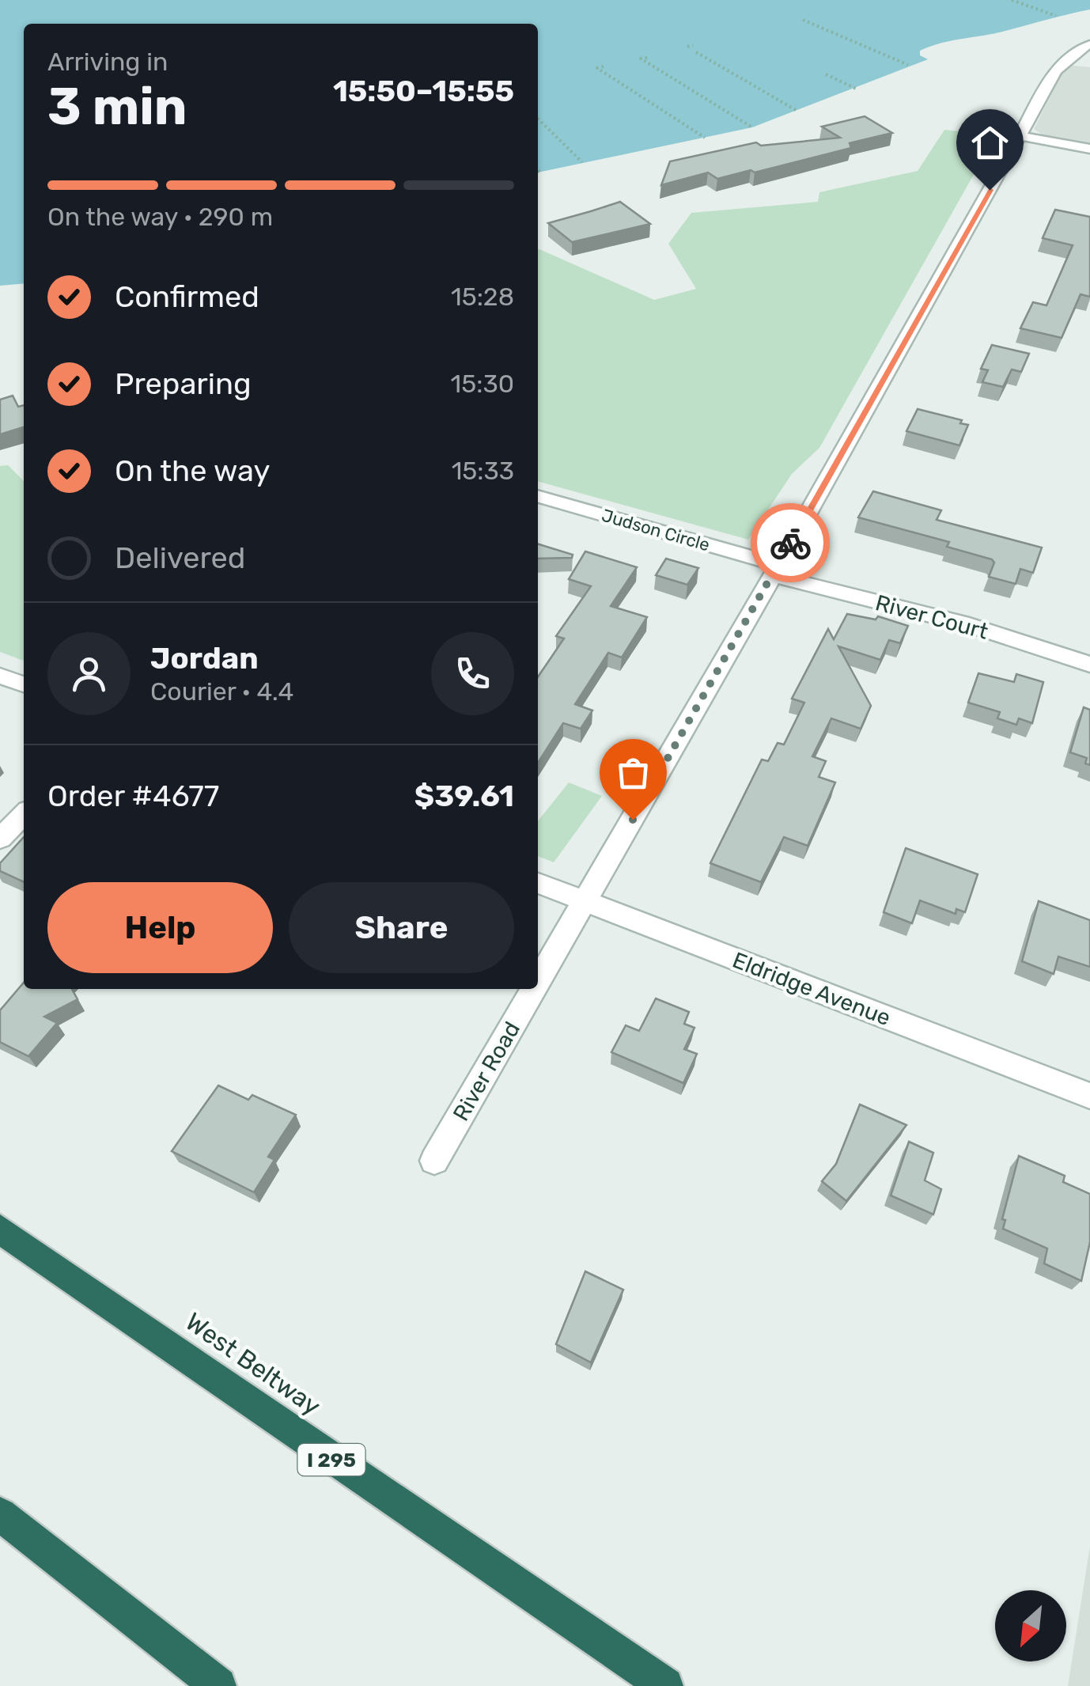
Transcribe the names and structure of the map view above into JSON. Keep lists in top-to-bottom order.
{
  "streets": {
    "highway": ["West Beltway", "I 295"],
    "street": [
      "Judson Circle",
      "River Court",
      "Eldridge Avenue",
      "River Road"
    ]
  },
  "crossings": [
    ["Judson Circle", "River Court"],
    ["Judson Circle", "River Road"],
    ["River Court", "River Road"],
    ["Eldridge Avenue", "River Road"]
  ],
  "north": "bottom left",
  "page": {
    "heading": ["3 min", "Arriving in", "15:50–15:55"],
    "panel": [
      "Jordan",
      "Courier · 4.4",
      "Order #4677",
      "$39.61"
    ],
    "bar": "On the way · 290 m",
    "list": [
      ["Confirmed", "15:28"],
      ["Preparing", "15:30"],
      ["On the way", "15:33"],
      "Delivered"
    ],
    "buttons": ["Help", "Share"]
  }
}
